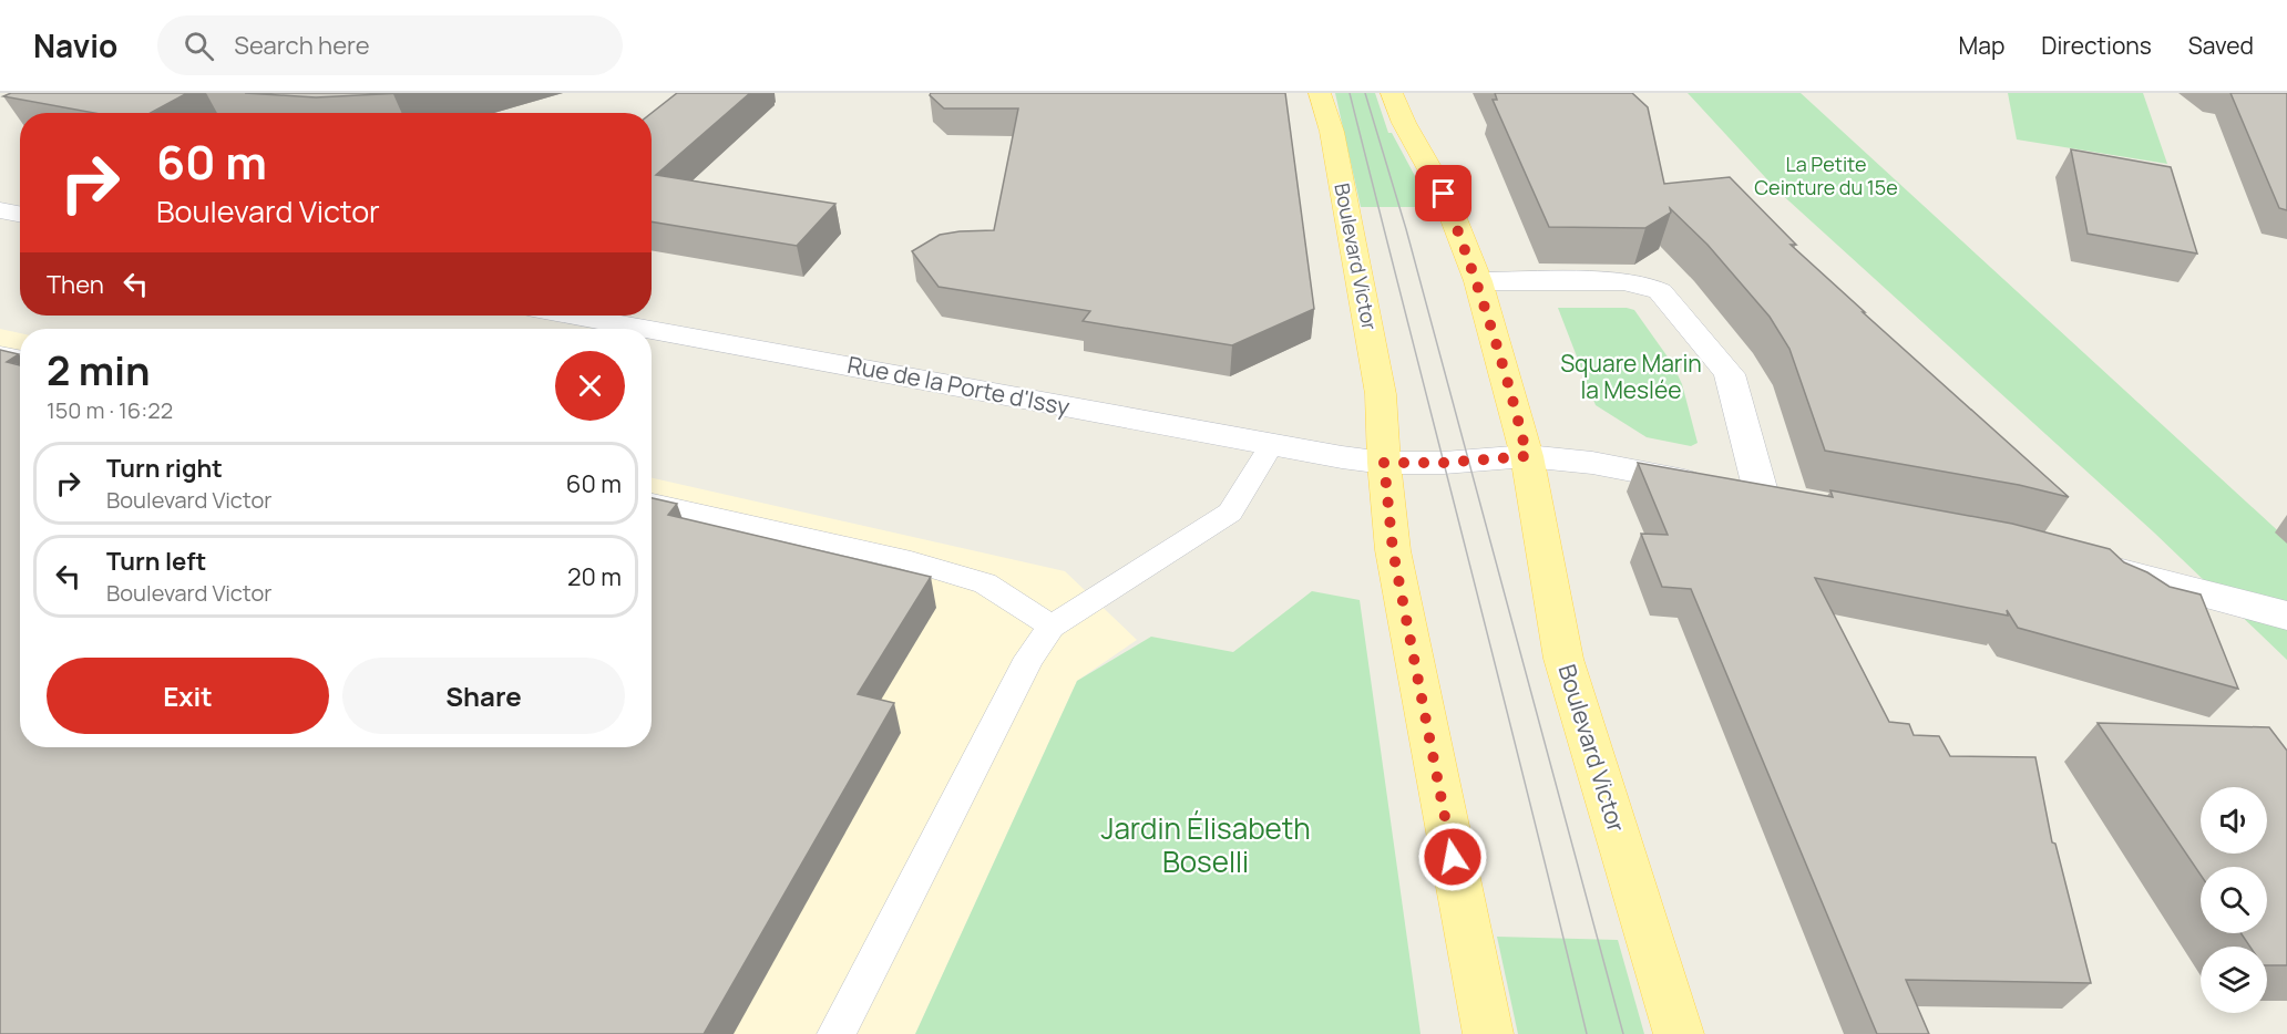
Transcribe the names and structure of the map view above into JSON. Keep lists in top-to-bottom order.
{
  "streets": {
    "main road": ["Boulevard Victor", "Rue de la Porte d'Issy"]
  },
  "crossings": [
    ["Boulevard Victor", "Rue de la Porte d'Issy"]
  ],
  "parks": ["La Petite Ceinture du 15e", "Square Marin la Meslée", "Jardin Élisabeth Boselli"],
  "page": {
    "header": "Navio",
    "search": "Search here",
    "nav": ["Map", "Directions", "Saved"],
    "turn": ["60 m", "Boulevard Victor"],
    "then": "Then",
    "heading": ["2 min", "150 m · 16:22"],
    "list": [
      {
        "name": "Turn right",
        "note": "Boulevard Victor",
        "value": "60 m"
      },
      {
        "name": "Turn left",
        "note": "Boulevard Victor",
        "value": "20 m"
      }
    ],
    "buttons": ["Exit", "Share"]
  }
}
